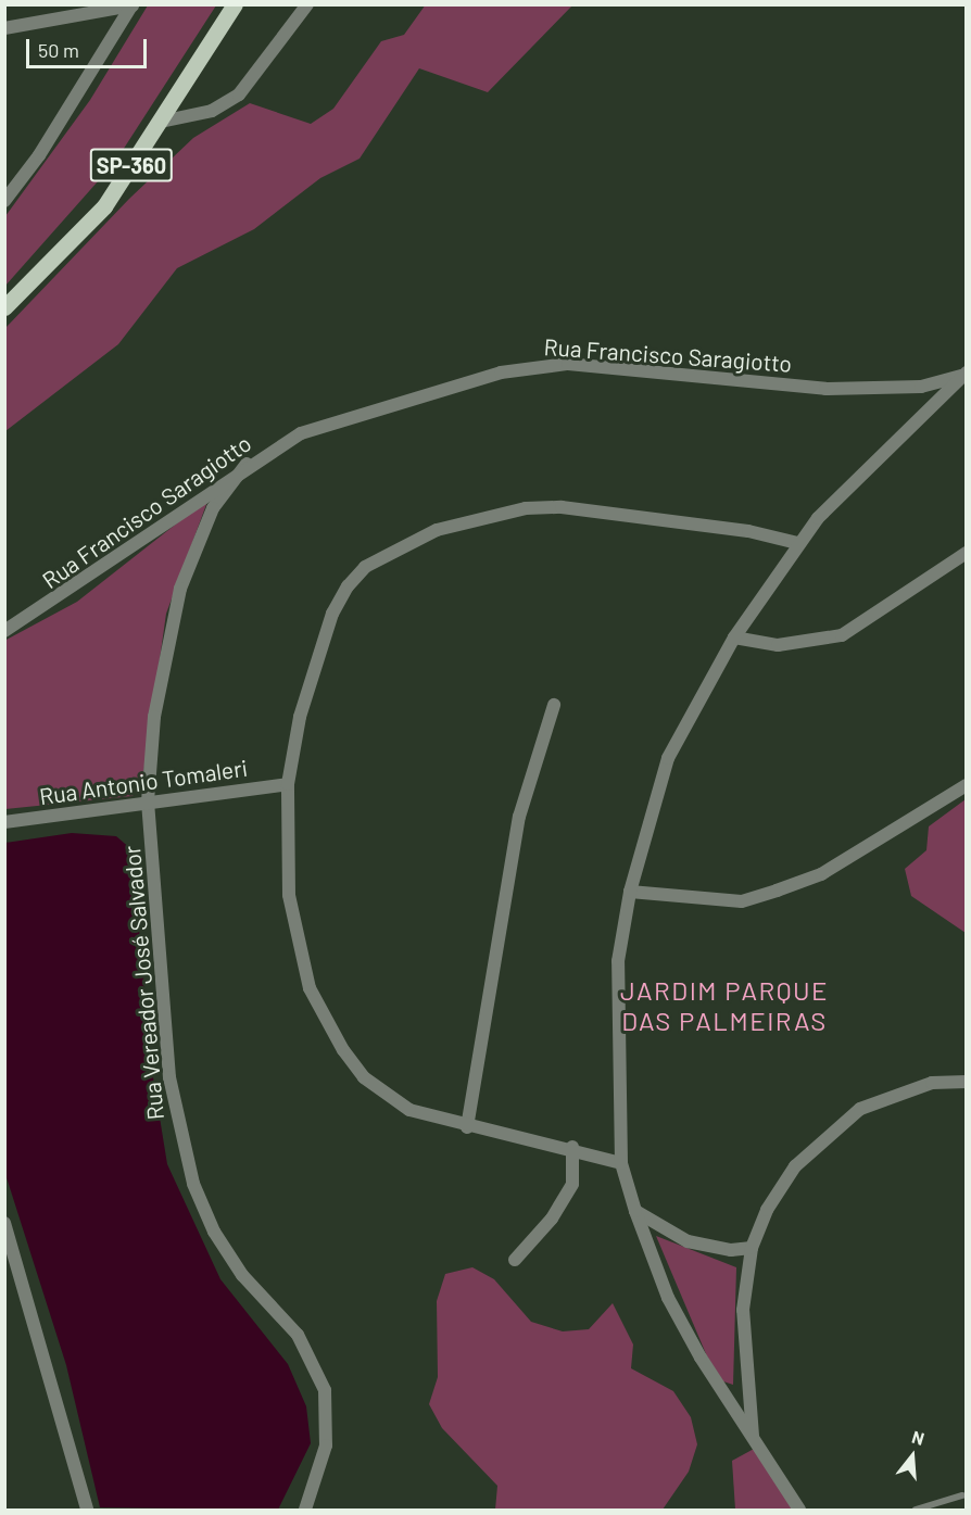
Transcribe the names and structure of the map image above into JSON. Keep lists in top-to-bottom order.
{
  "streets": {
    "main road": ["SP-360"],
    "street": ["Rua Francisco Saragiotto", "Rua Antonio Tomaleri", "Rua Vereador José Salvador"]
  },
  "crossings": [
    ["Rua Francisco Saragiotto", "Rua Vereador José Salvador"],
    ["Rua Antonio Tomaleri", "Rua Vereador José Salvador"]
  ],
  "districts": ["JARDIM PARQUE DAS PALMEIRAS"],
  "scale_bar": "50 m",
  "north": "top"
}
